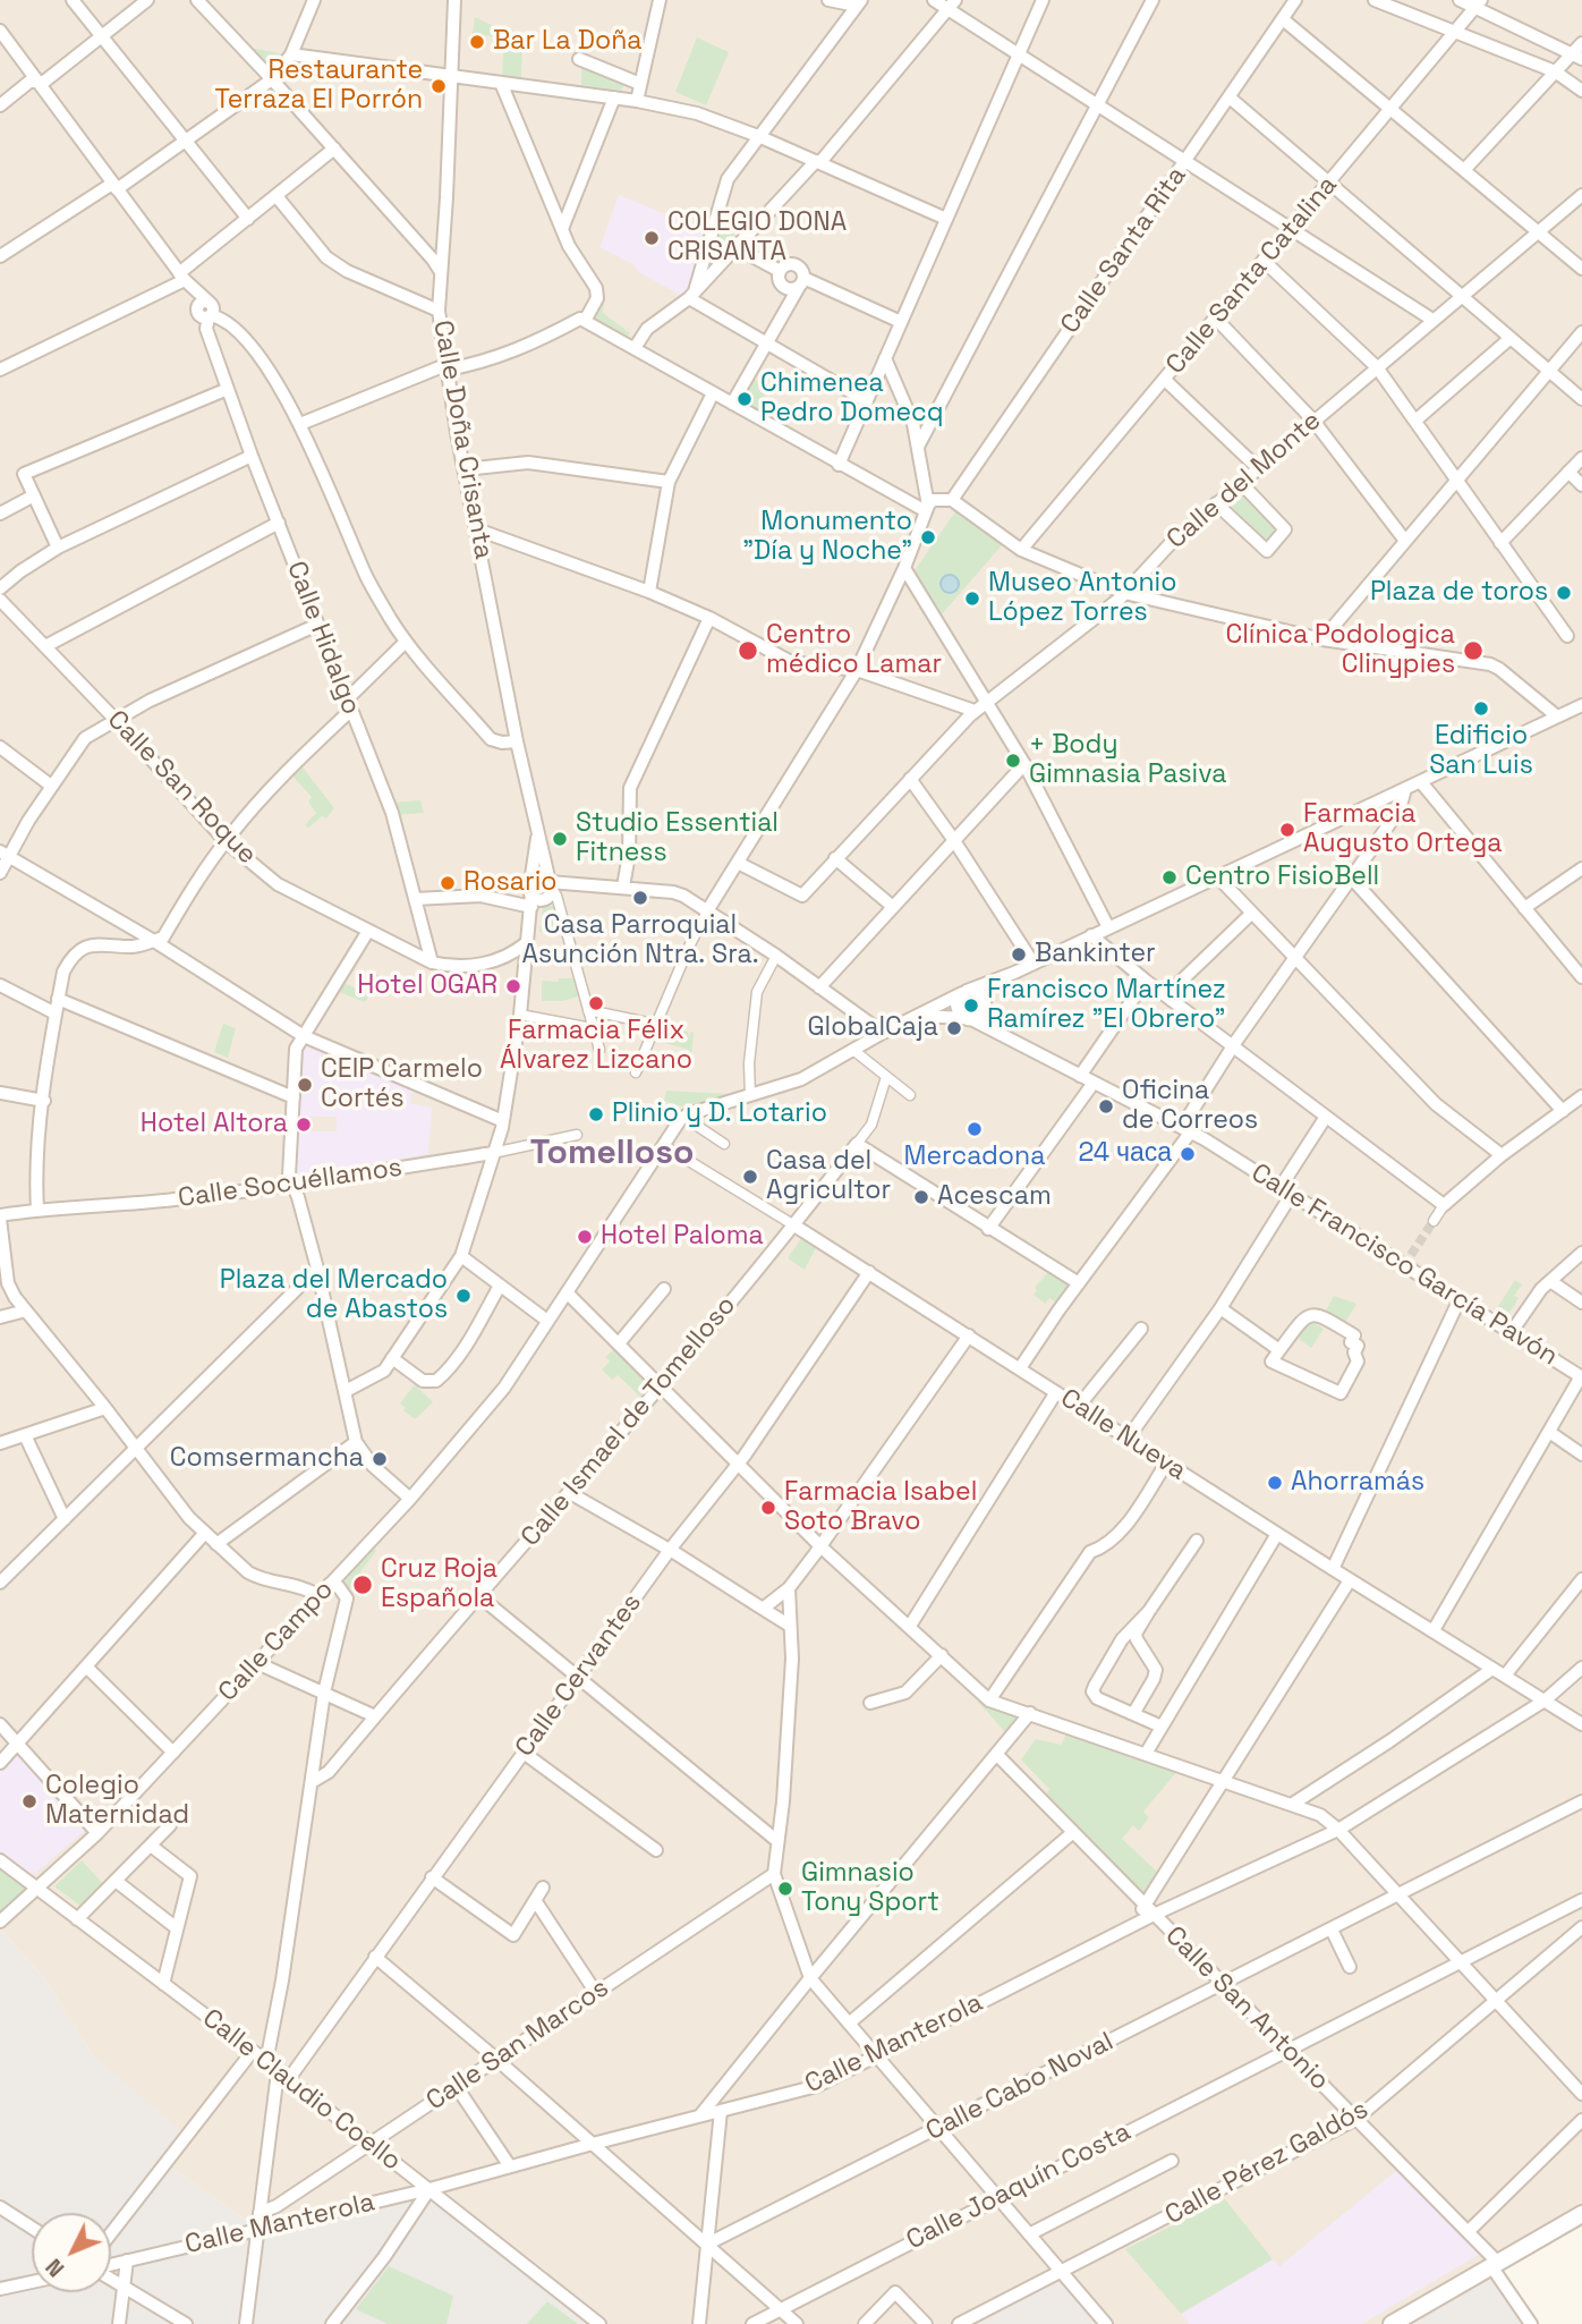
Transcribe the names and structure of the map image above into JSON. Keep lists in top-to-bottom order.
{
  "streets": {
    "street": [
      "Calle Santa Rita",
      "Calle Santa Catalina",
      "Calle Doña Crisanta",
      "Calle del Monte",
      "Calle Hidalgo",
      "Calle San Roque",
      "Calle Socuéllamos",
      "Calle Francisco García Pavón",
      "Calle Ismael de Tomelloso",
      "Calle Nueva",
      "Calle Campo",
      "Calle Cervantes",
      "Calle San Antonio",
      "Calle Manterola",
      "Calle San Marcos",
      "Calle Cabo Noval",
      "Calle Claudio Coello",
      "Calle Pérez Galdós",
      "Calle Joaquín Costa"
    ]
  },
  "crossings": [
    ["Calle Doña Crisanta", "Calle Socuéllamos"],
    ["Calle Hidalgo", "Calle San Roque"],
    ["Calle Ismael de Tomelloso", "Calle Nueva"],
    ["Calle Nueva", "Calle Campo"],
    ["Calle Nueva", "Calle Cervantes"],
    ["Calle Nueva", "Calle Manterola"],
    ["Calle Campo", "Calle Claudio Coello"],
    ["Calle Cervantes", "Calle Claudio Coello"],
    ["Calle San Antonio", "Calle Manterola"],
    ["Calle San Antonio", "Calle Cabo Noval"],
    ["Calle San Antonio", "Calle Pérez Galdós"],
    ["Calle San Antonio", "Calle Joaquín Costa"],
    ["Calle Manterola", "Calle Claudio Coello"],
    ["Calle San Marcos", "Calle Claudio Coello"]
  ],
  "districts": ["Tomelloso"],
  "places": [
    "Bar La Doña",
    "Restaurante Terraza El Porrón",
    "COLEGIO DONA CRISANTA",
    "Chimenea Pedro Domecq",
    "Monumento \"Día y Noche\"",
    "Plaza de toros",
    "Museo Antonio López Torres",
    "Centro médico Lamar",
    "Clínica Podologica Clinypies",
    "Edificio San Luis",
    "+ Body Gimnasia Pasiva",
    "Farmacia Augusto Ortega",
    "Studio Essential Fitness",
    "Centro FisioBell",
    "Rosario",
    "Casa Parroquial Asunción Ntra. Sra.",
    "Bankinter",
    "Hotel OGAR",
    "Farmacia Félix Álvarez Lizcano",
    "Francisco Martínez Ramírez \"El Obrero\"",
    "GlobalCaja",
    "CEIP Carmelo Cortés",
    "Oficina de Correos",
    "Plinio y D. Lotario",
    "Hotel Altora",
    "Mercadona",
    "24 часа",
    "Casa del Agricultor",
    "Acescam",
    "Hotel Paloma",
    "Plaza del Mercado de Abastos",
    "Comsermancha",
    "Ahorramás",
    "Farmacia Isabel Soto Bravo",
    "Cruz Roja Española",
    "Colegio Maternidad",
    "Gimnasio Tony Sport"
  ],
  "north": "bottom left"
}
